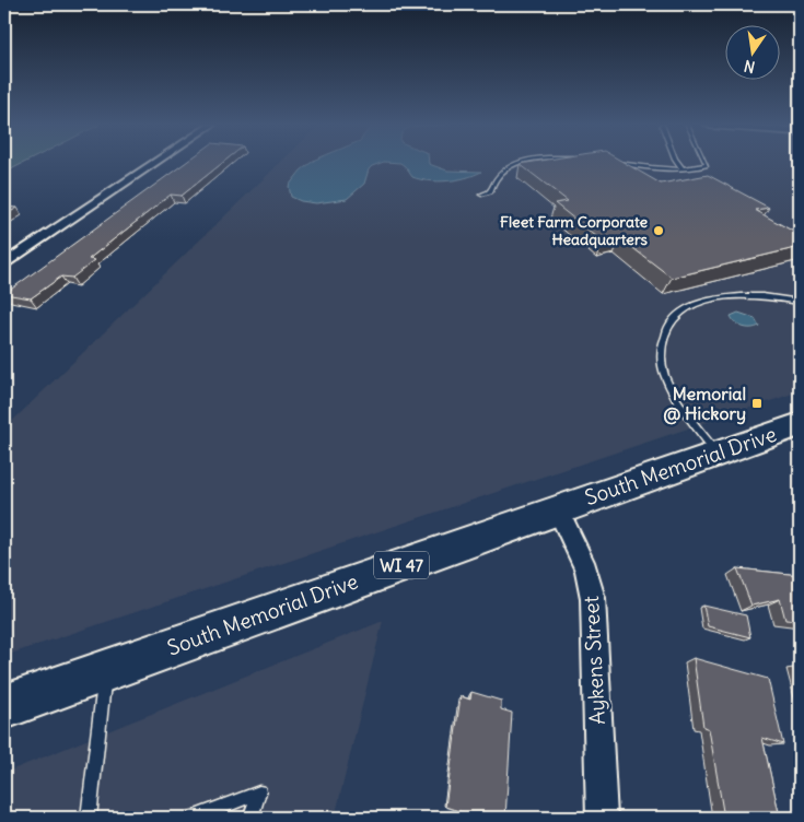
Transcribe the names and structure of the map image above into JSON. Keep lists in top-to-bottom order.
{
  "streets": {
    "main road": ["South Memorial Drive", "WI 47"],
    "street": ["Aykens Street"]
  },
  "crossings": [
    ["South Memorial Drive", "Aykens Street"]
  ],
  "places": {
    "other": ["Fleet Farm Corporate Headquarters"],
    "transit": ["Memorial @ Hickory"]
  },
  "north": "bottom"
}
